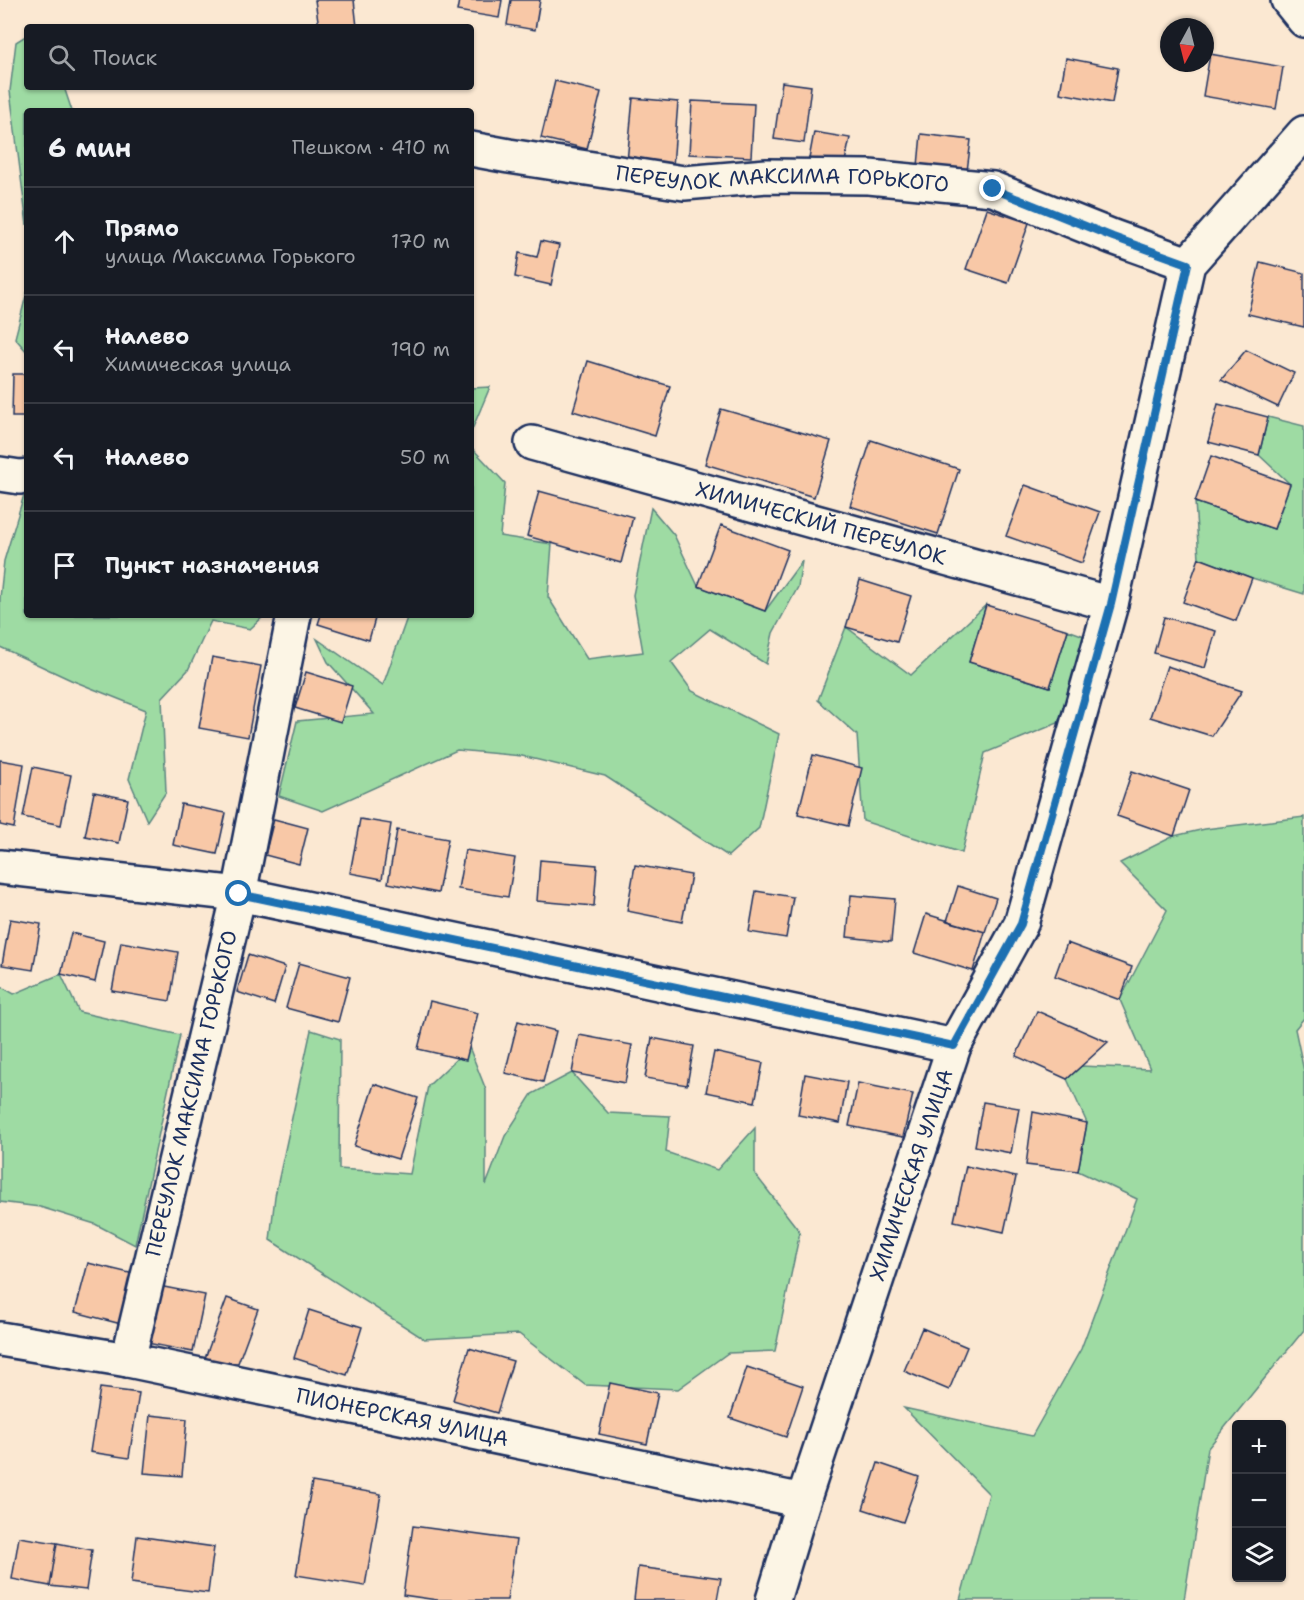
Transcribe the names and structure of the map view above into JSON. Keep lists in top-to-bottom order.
{
  "streets": {
    "street": [
      "ПЕРЕУЛОК МАКСИМА ГОРЬКОГО",
      "ХИМИЧЕСКИЙ ПЕРЕУЛОК",
      "ХИМИЧЕСКАЯ УЛИЦА",
      "ПИОНЕРСКАЯ УЛИЦА"
    ]
  },
  "crossings": [
    ["ПЕРЕУЛОК МАКСИМА ГОРЬКОГО", "ХИМИЧЕСКАЯ УЛИЦА"],
    ["ПЕРЕУЛОК МАКСИМА ГОРЬКОГО", "ПИОНЕРСКАЯ УЛИЦА"],
    ["ХИМИЧЕСКИЙ ПЕРЕУЛОК", "ХИМИЧЕСКАЯ УЛИЦА"],
    ["ХИМИЧЕСКАЯ УЛИЦА", "ПИОНЕРСКАЯ УЛИЦА"]
  ],
  "north": "bottom",
  "page": {
    "search": "Поиск",
    "heading": ["6 мин", "Пешком · 410 m"],
    "list": [
      ["Прямо", "улица Максима Горького", "170 m"],
      ["Налево", "Химическая улица", "190 m"],
      ["Налево", "50 m"],
      "Пункт назначения"
    ],
    "map_buttons": ["+", "−"]
  }
}
